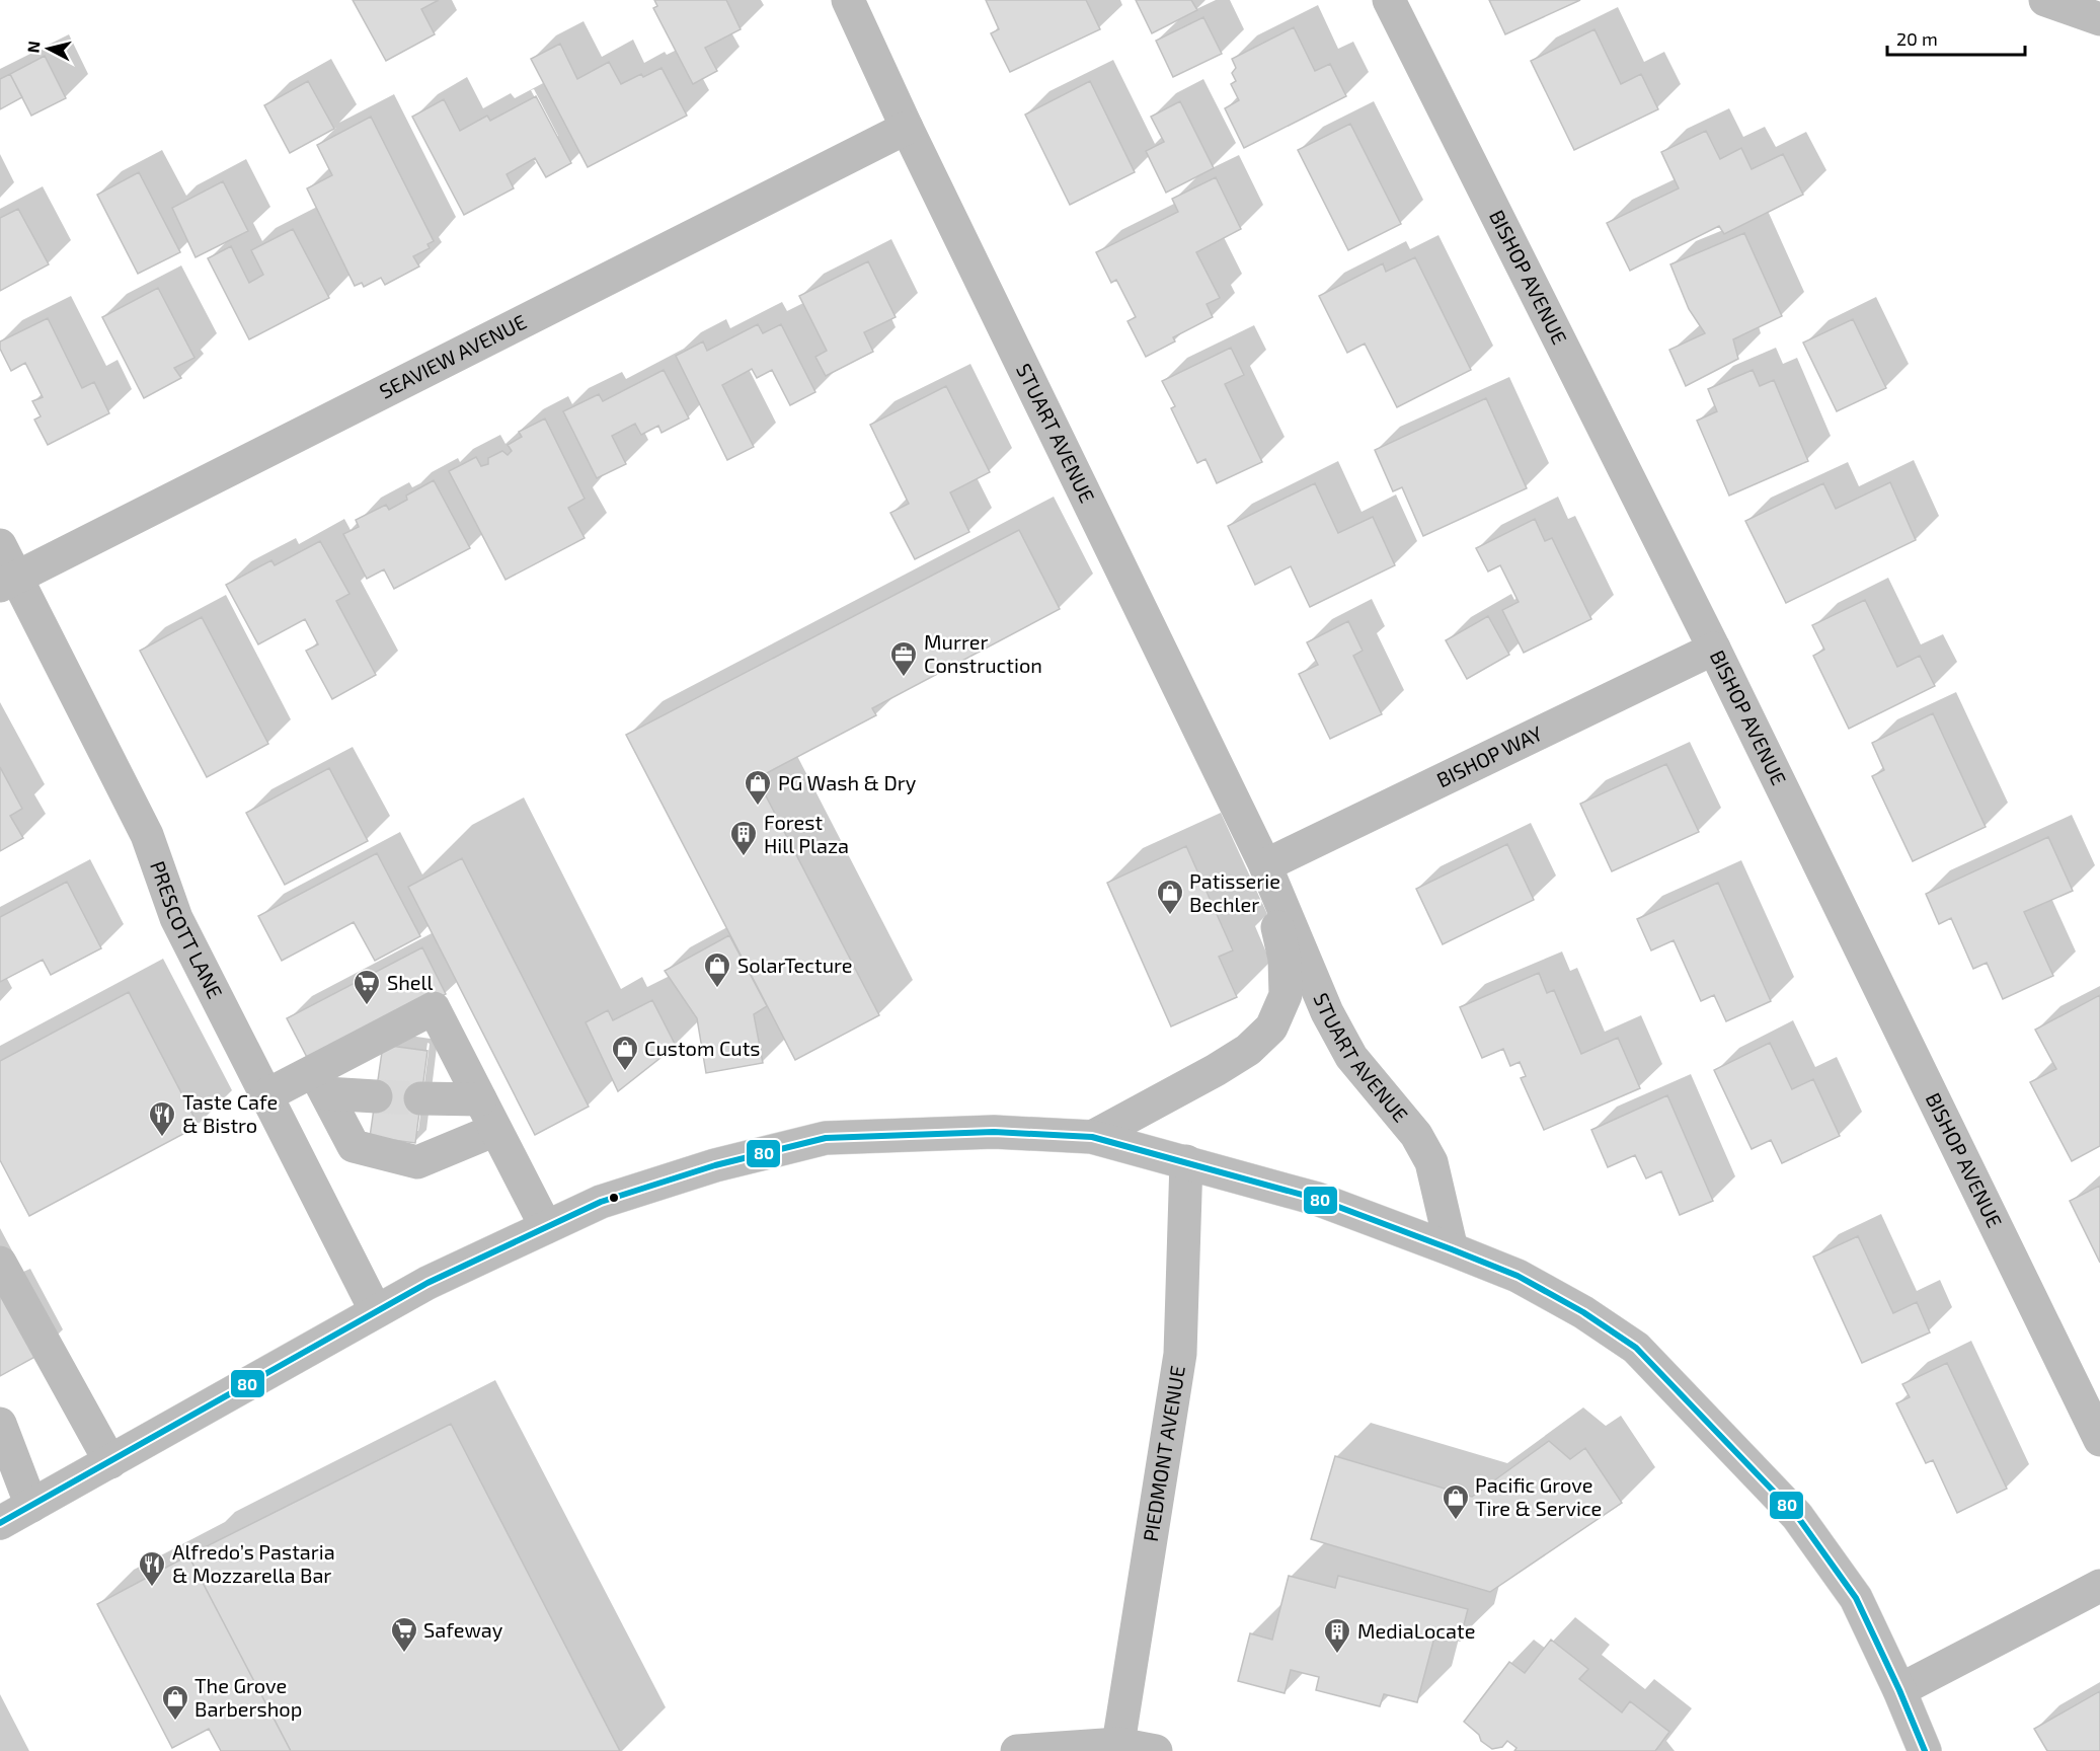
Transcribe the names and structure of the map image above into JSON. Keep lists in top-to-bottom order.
{
  "streets": {
    "street": [
      "BISHOP AVENUE",
      "SEAVIEW AVENUE",
      "STUART AVENUE",
      "BISHOP WAY",
      "PRESCOTT LANE",
      "PIEDMONT AVENUE"
    ]
  },
  "crossings": [
    ["BISHOP AVENUE", "BISHOP WAY"],
    ["SEAVIEW AVENUE", "STUART AVENUE"],
    ["SEAVIEW AVENUE", "PRESCOTT LANE"],
    ["STUART AVENUE", "BISHOP WAY"]
  ],
  "places": {
    "office": ["Murrer Construction"],
    "shop": [
      "PG Wash & Dry",
      "Patisserie Bechler",
      "SolarTecture",
      "Custom Cuts",
      "Pacific Grove Tire & Service",
      "The Grove Barbershop"
    ],
    "building": ["Forest Hill Plaza", "MediaLocate"],
    "supermarket": ["Shell", "Safeway"],
    "restaurant": ["Taste Cafe & Bistro", "Alfredo’s Pastaria & Mozzarella Bar"]
  },
  "lines": ["transit line 80"],
  "scale_bar": "20 m",
  "north": "left"
}
